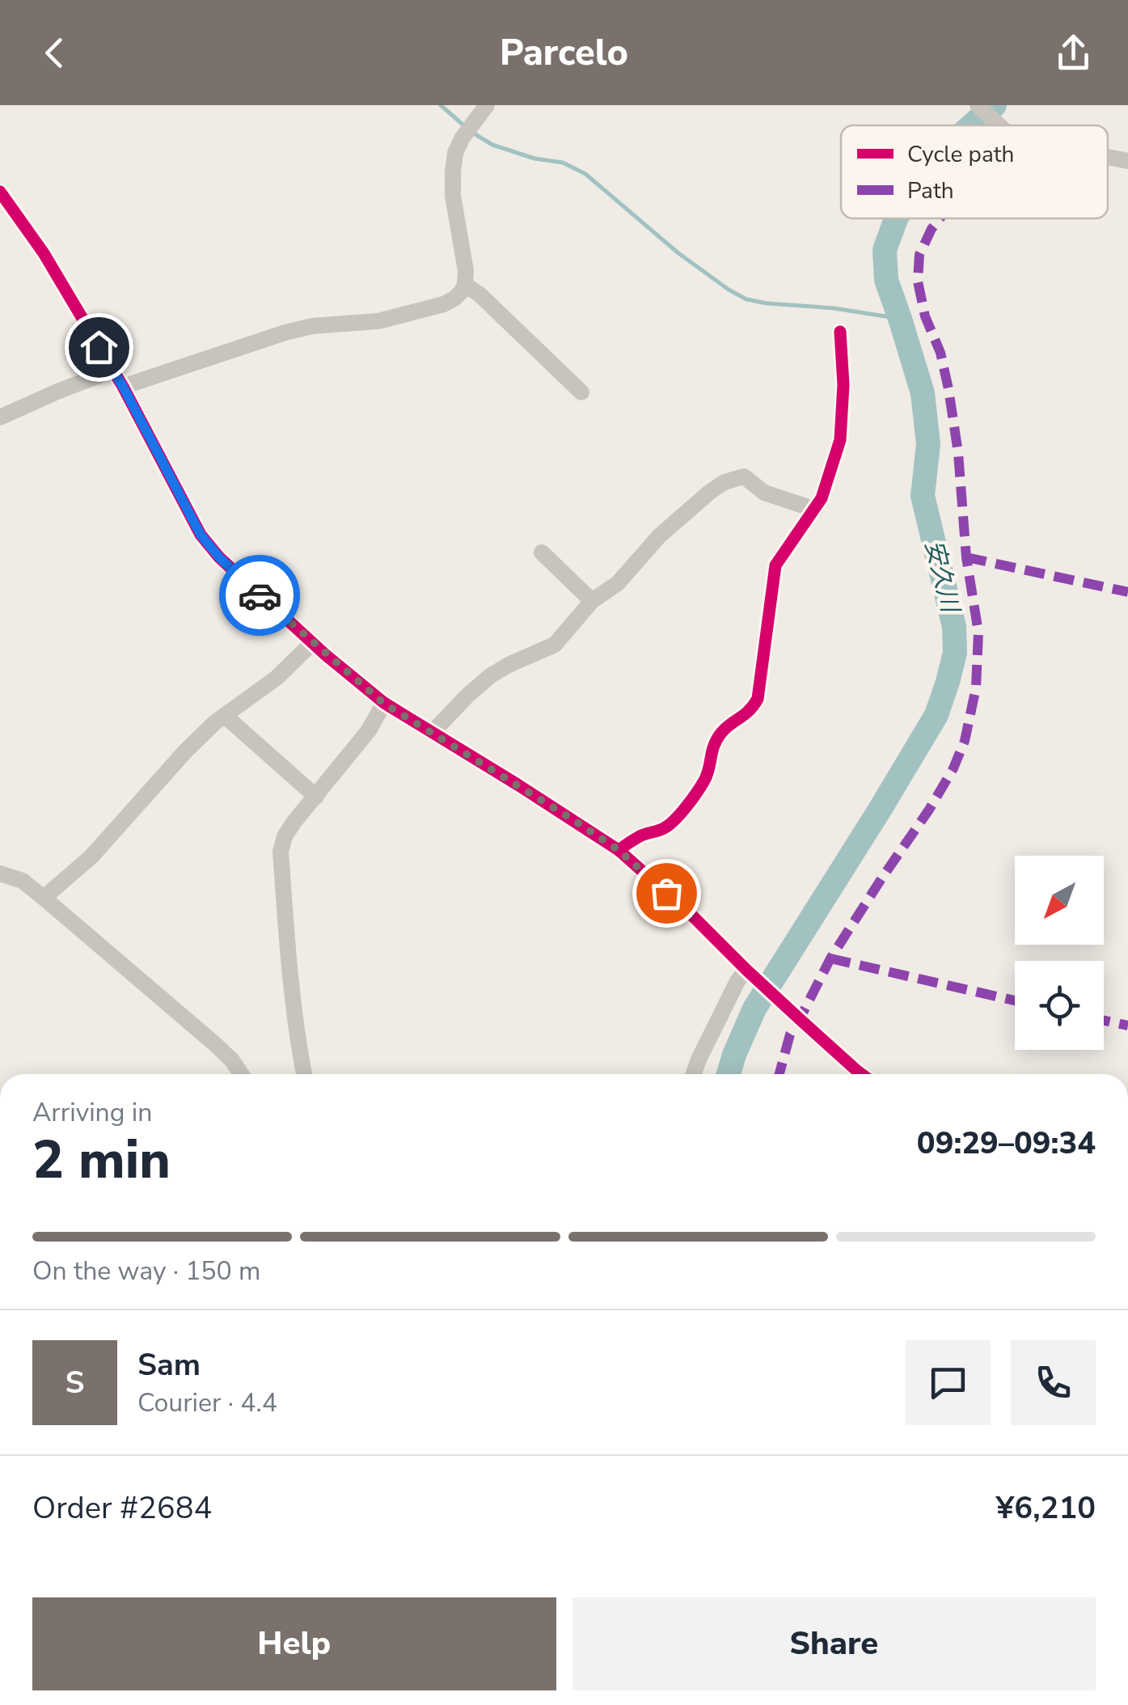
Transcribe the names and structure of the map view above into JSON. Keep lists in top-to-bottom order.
{
  "water": ["安久川"],
  "legend": ["Cycle path", "Path"],
  "north": "bottom left",
  "page": {
    "header": "Parcelo",
    "heading": ["2 min", "Arriving in", "09:29–09:34"],
    "panel": [
      "Sam",
      "Courier · 4.4",
      "Order #2684",
      "¥6,210"
    ],
    "bar": "On the way · 150 m",
    "round": "S",
    "buttons": ["Help", "Share"]
  }
}
